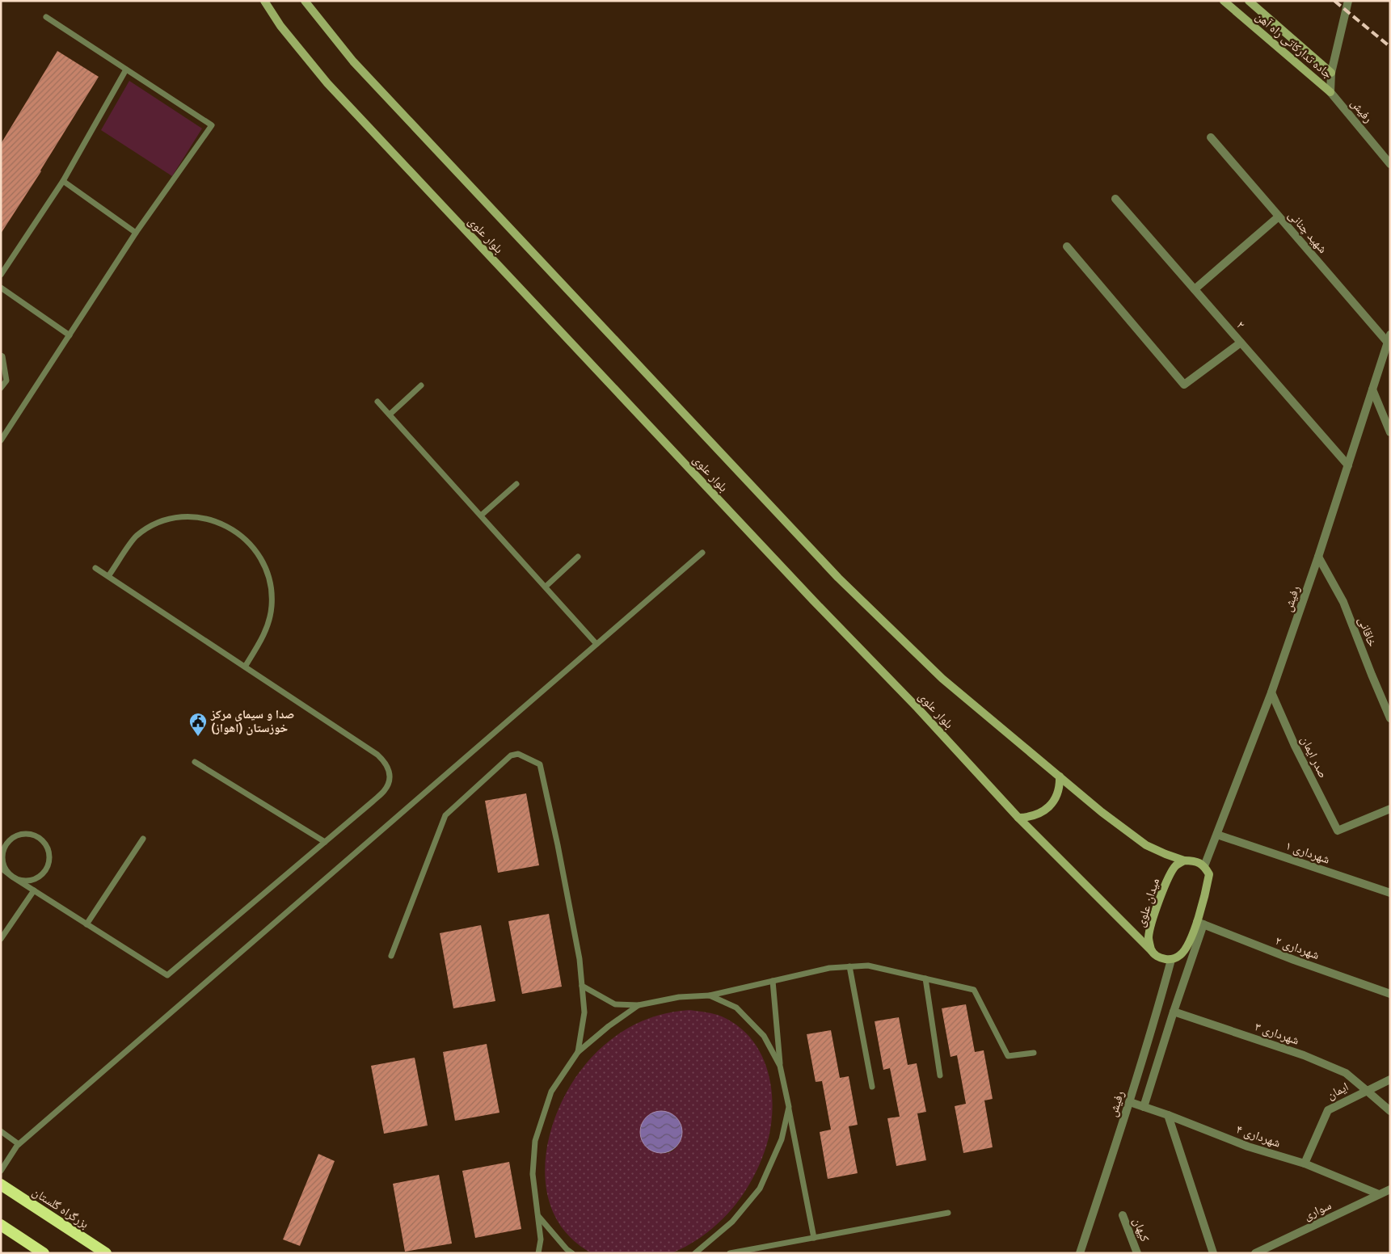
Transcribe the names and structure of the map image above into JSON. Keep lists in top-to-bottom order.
{
  "streets": {
    "highway": ["بزرگراه گلستان"],
    "main road": ["جاده تدارکاتی راه آهن", "بلوار علوی", "میدان علوی"],
    "street": [
      "رفیش",
      "شهید چنانی",
      "۲",
      "خاقانی",
      "صدر ایمان",
      "شهرداری ۱",
      "شهرداری ۲",
      "شهرداری ۳",
      "ایمان",
      "شهرداری ۴",
      "سواری",
      "کیهان"
    ]
  },
  "crossings": [
    ["جاده تدارکاتی راه آهن", "رفیش"],
    ["رفیش", "شهید چنانی"],
    ["رفیش", "۲"],
    ["رفیش", "خاقانی"],
    ["رفیش", "صدر ایمان"],
    ["رفیش", "شهرداری ۱"],
    ["رفیش", "شهرداری ۴"],
    ["بلوار علوی", "میدان علوی"],
    ["شهرداری ۳", "ایمان"],
    ["ایمان", "شهرداری ۴"],
    ["شهرداری ۴", "سواری"]
  ],
  "places": {
    "public building": ["صدا و سیمای مرکز خوزستان (اهواز)"]
  }
}
